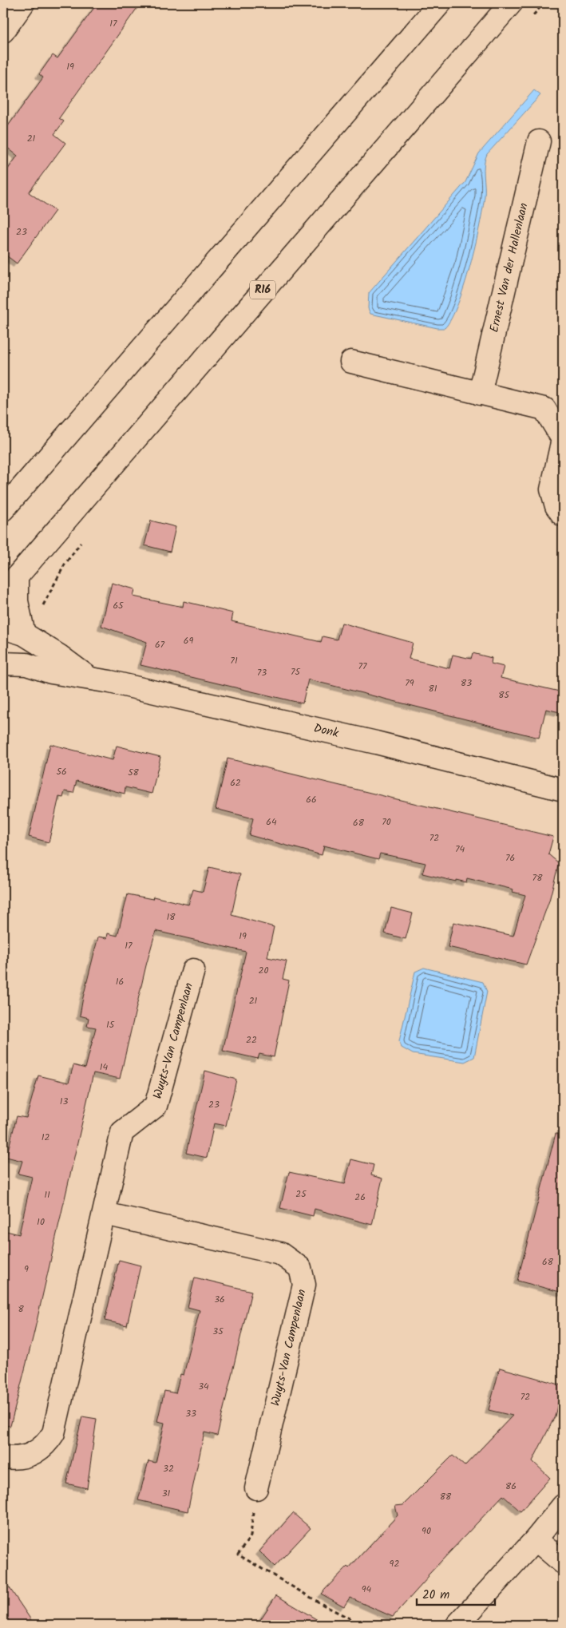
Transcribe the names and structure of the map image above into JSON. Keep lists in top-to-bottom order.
{
  "streets": {
    "main road": [
      "Ernest Van der Hallenlaan",
      "R16",
      "Donk",
      "Wuyts-Van Campenlaan"
    ]
  },
  "house_numbers": [
    "17",
    "19",
    "21",
    "23",
    "65",
    "69",
    "67",
    "71",
    "77",
    "75",
    "73",
    "79",
    "83",
    "81",
    "85",
    "56",
    "58",
    "62",
    "66",
    "64",
    "70",
    "68",
    "72",
    "74",
    "76",
    "78",
    "18",
    "19",
    "17",
    "20",
    "16",
    "21",
    "15",
    "22",
    "14",
    "13",
    "23",
    "12",
    "25",
    "11",
    "26",
    "10",
    "68",
    "9",
    "36",
    "8",
    "35",
    "34",
    "72",
    "33",
    "32",
    "86",
    "31",
    "88",
    "90",
    "92",
    "94"
  ],
  "scale_bar": "20 m"
}
